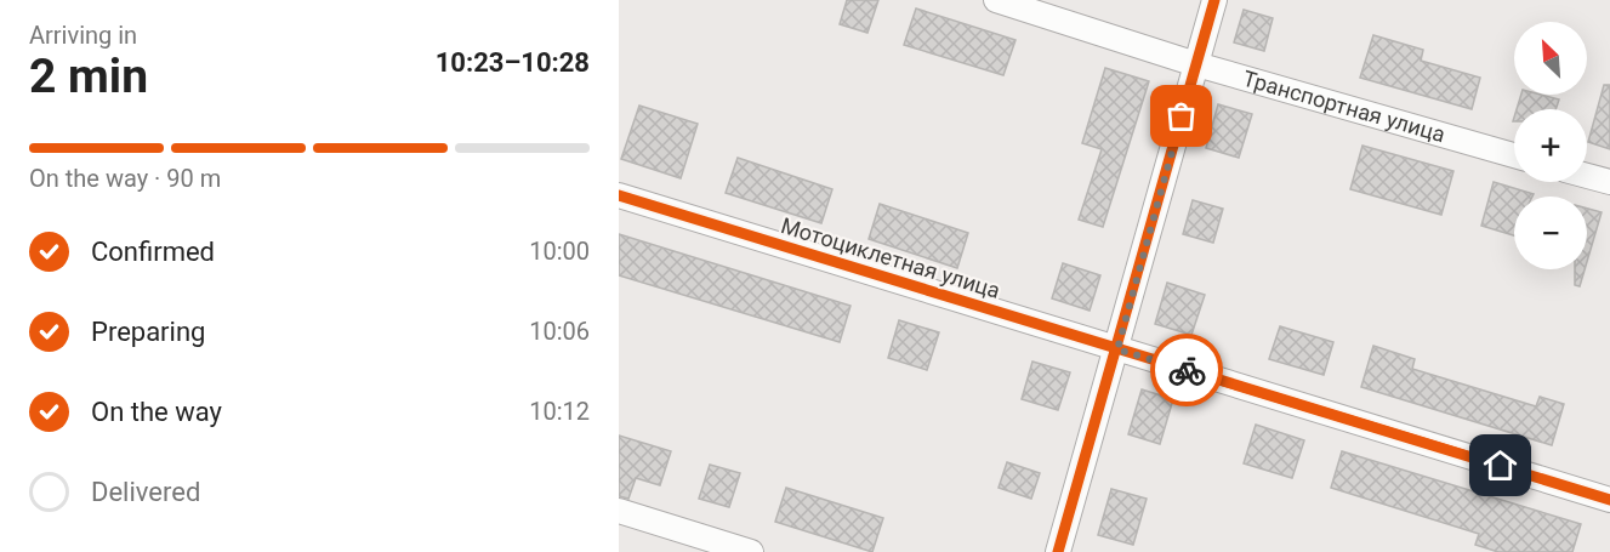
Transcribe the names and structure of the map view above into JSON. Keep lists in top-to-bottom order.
{
  "streets": {
    "street": ["Транспортная улица", "Мотоциклетная улица"]
  },
  "north": "top left",
  "page": {
    "heading": ["2 min", "Arriving in", "10:23–10:28"],
    "map_buttons": ["+", "−"],
    "bar": "On the way · 90 m",
    "list": [
      ["Confirmed", "10:00"],
      ["Preparing", "10:06"],
      ["On the way", "10:12"],
      "Delivered"
    ]
  }
}
